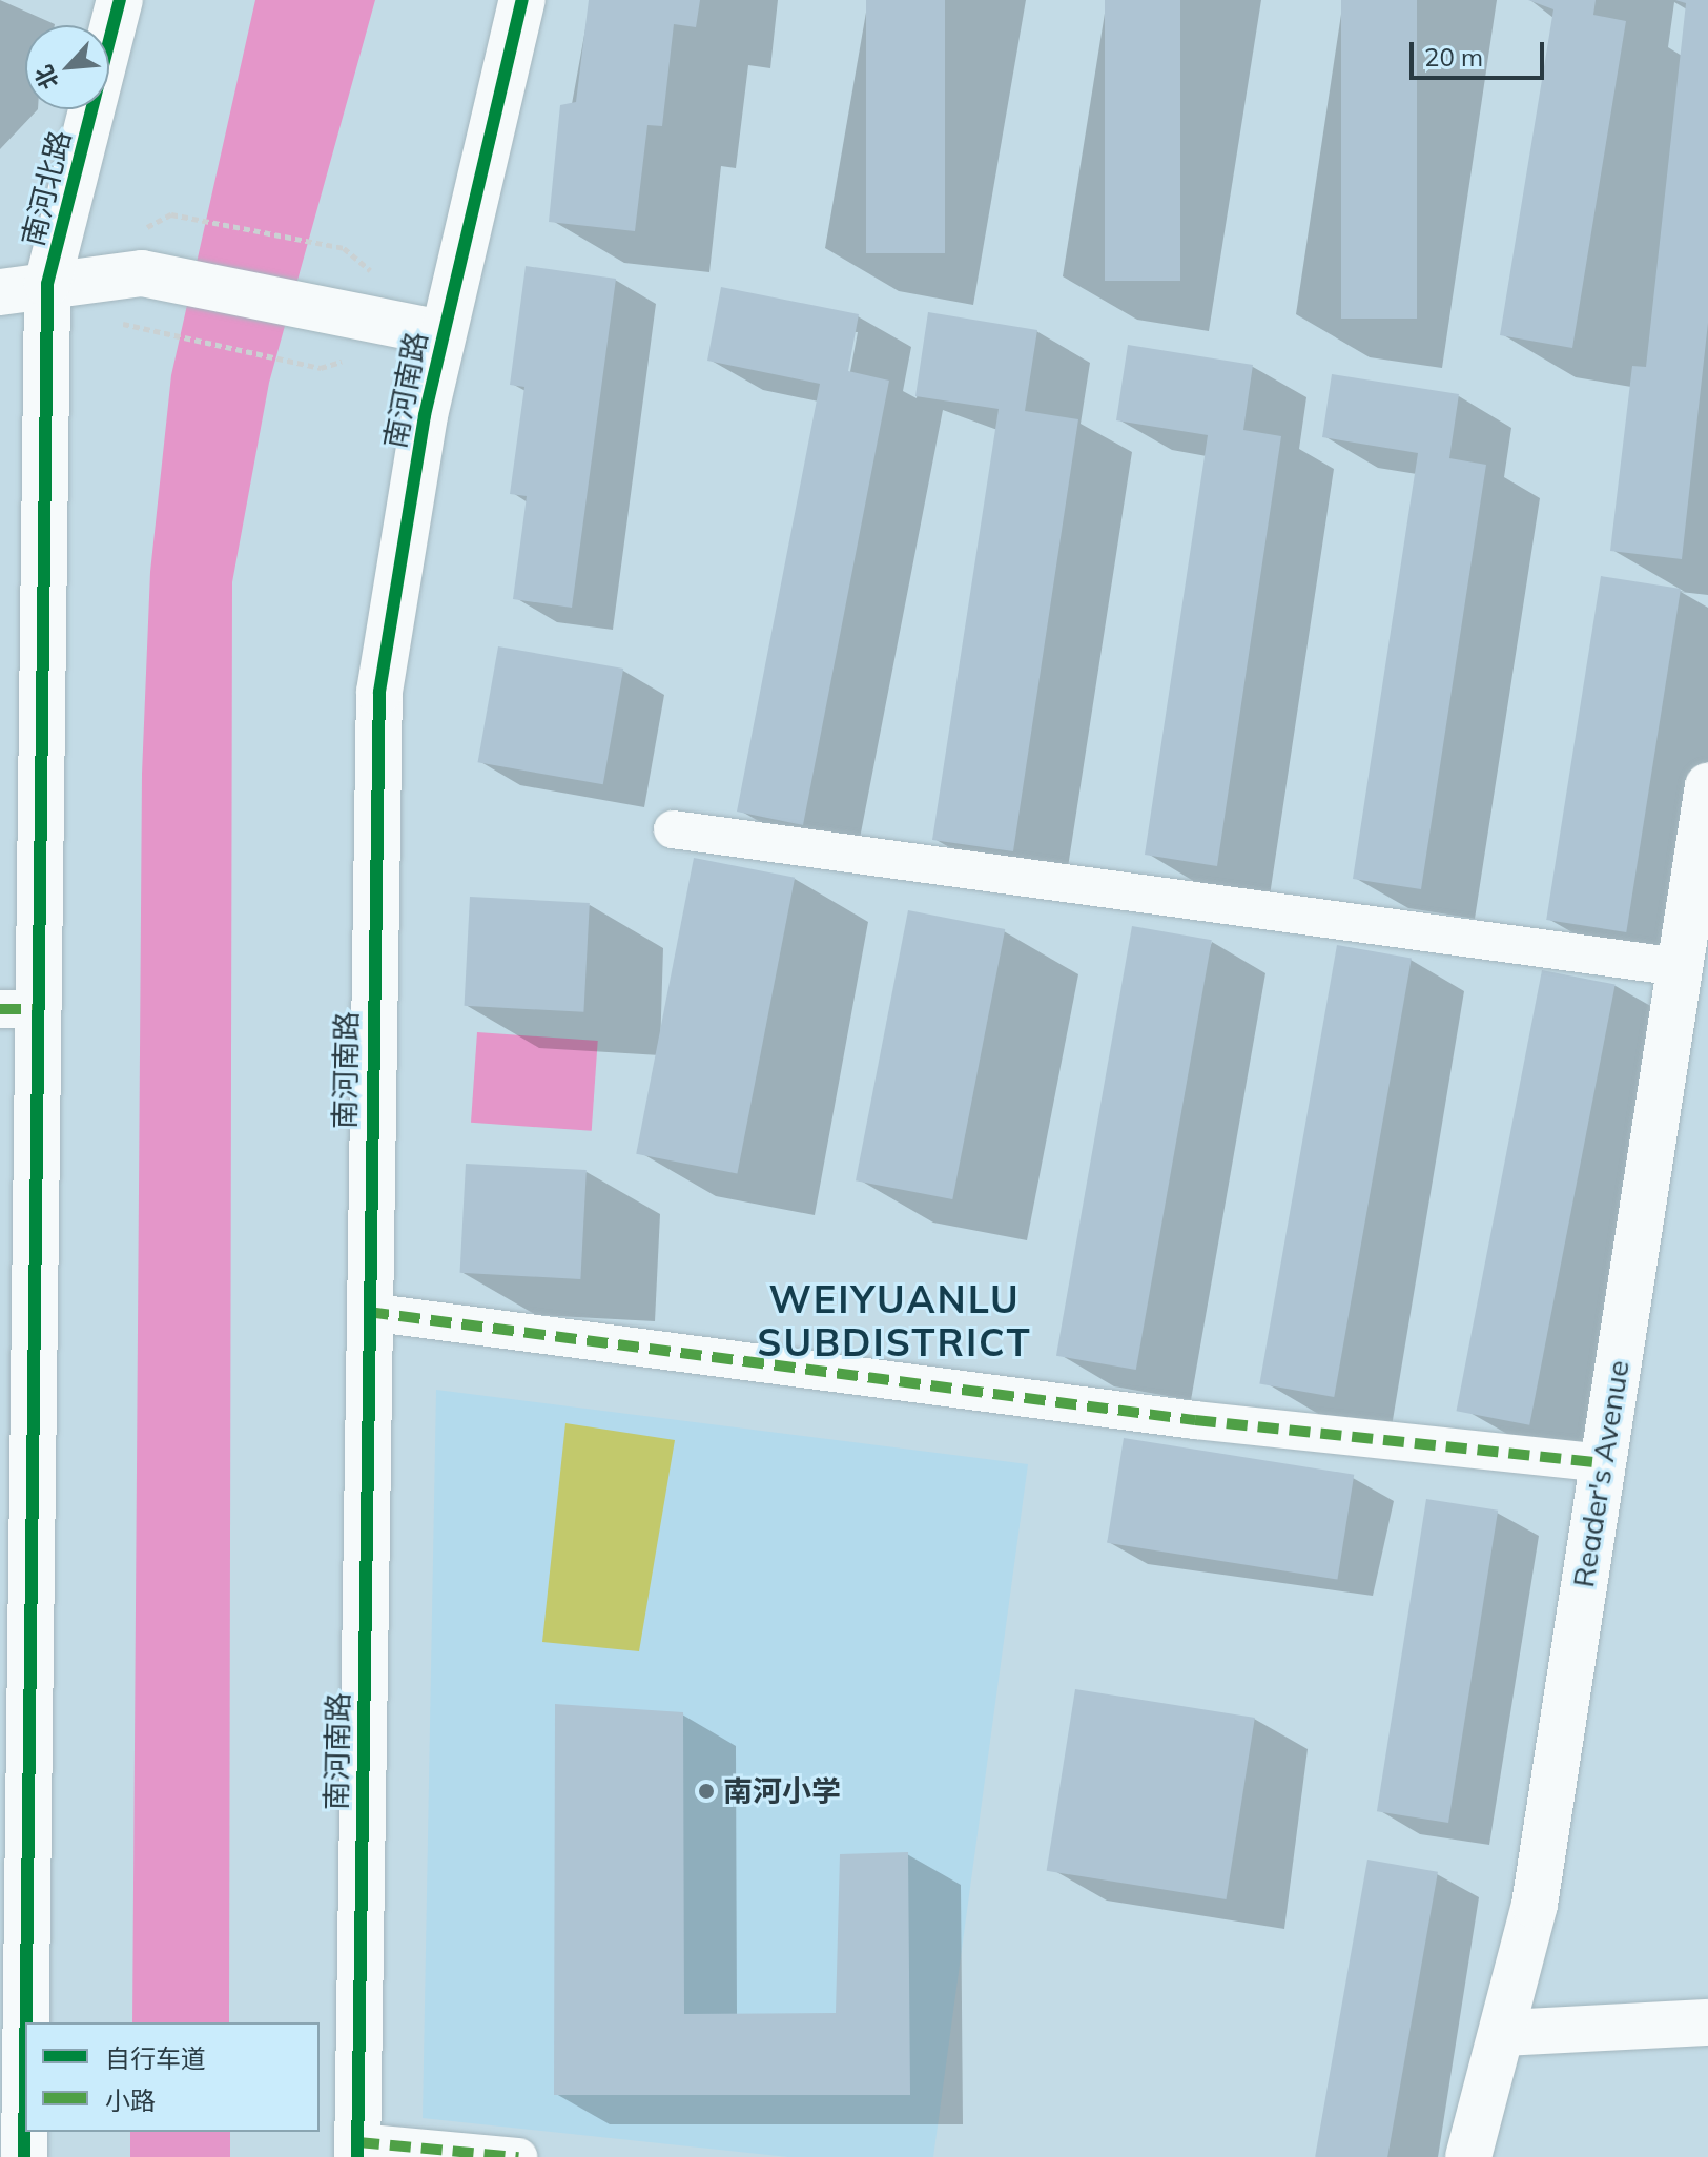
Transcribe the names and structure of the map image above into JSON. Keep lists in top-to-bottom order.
{
  "streets": {
    "street": ["南河北路", "南河南路", "Reader's Avenue"]
  },
  "districts": ["WEIYUANLU SUBDISTRICT"],
  "places": ["南河小学"],
  "legend": ["自行车道", "小路"],
  "scale_bar": "20 m",
  "north": "bottom left"
}
